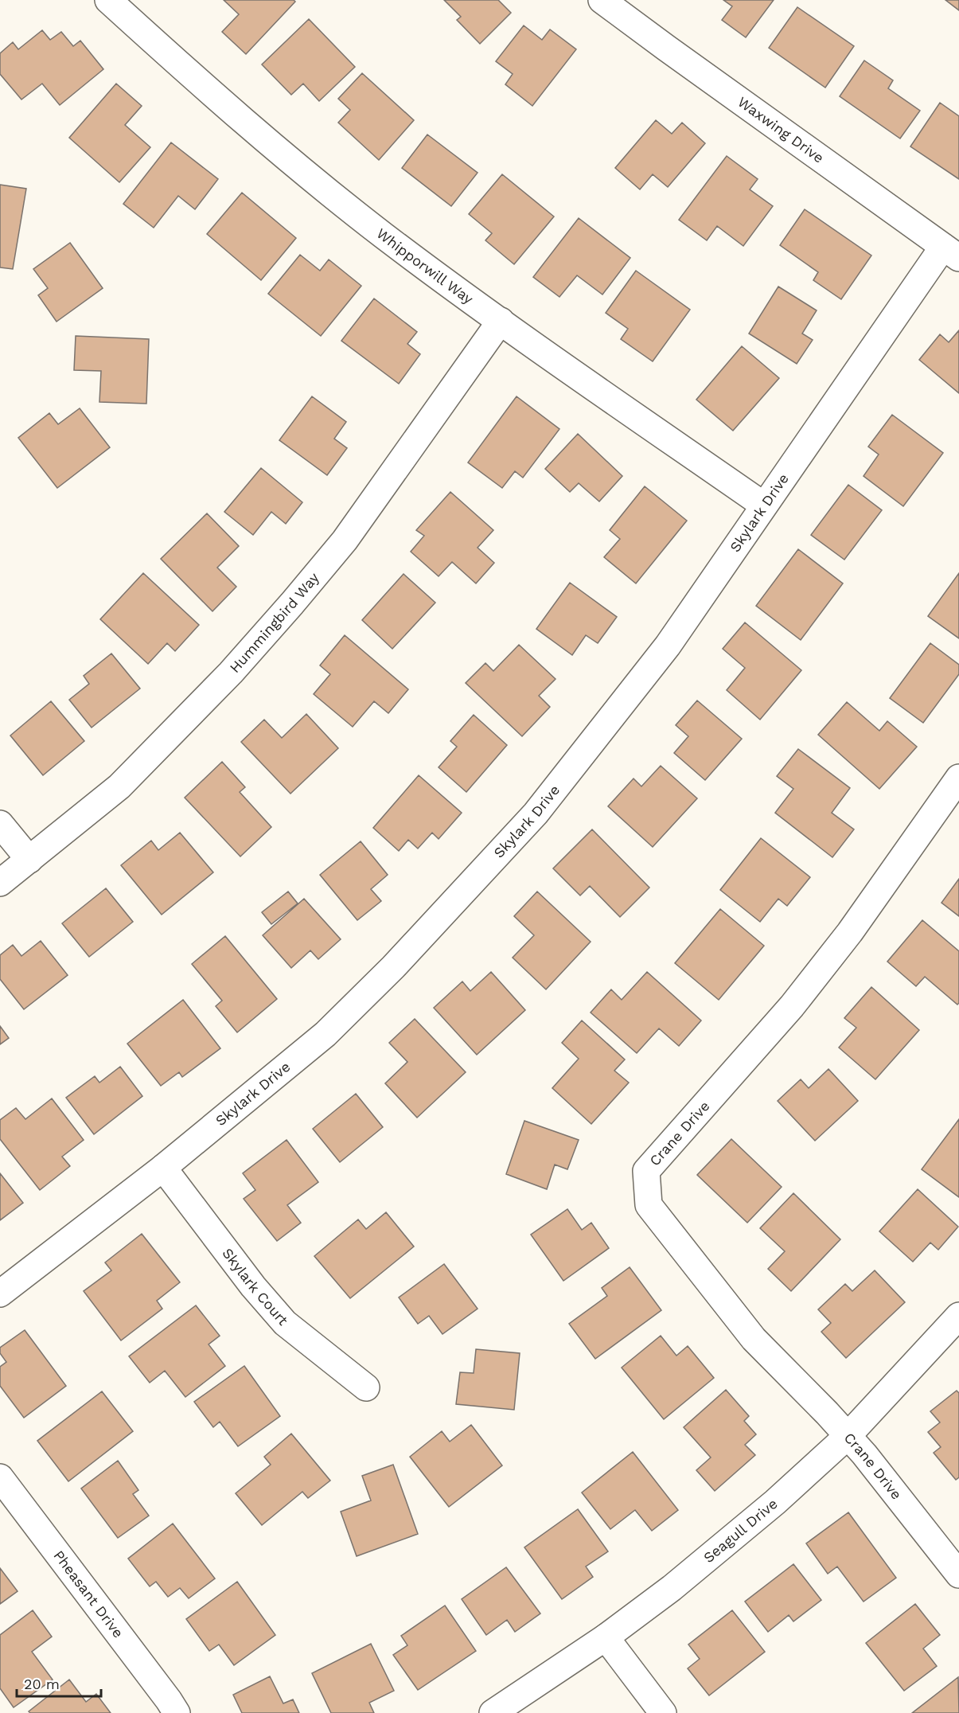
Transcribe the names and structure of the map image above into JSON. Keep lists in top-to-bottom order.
{
  "streets": {
    "street": [
      "Waxwing Drive",
      "Whipporwill Way",
      "Skylark Drive",
      "Hummingbird Way",
      "Crane Drive",
      "Skylark Court",
      "Seagull Drive",
      "Pheasant Drive"
    ]
  },
  "crossings": [
    ["Waxwing Drive", "Skylark Drive"],
    ["Whipporwill Way", "Skylark Drive"],
    ["Whipporwill Way", "Hummingbird Way"],
    ["Skylark Drive", "Skylark Court"],
    ["Crane Drive", "Seagull Drive"]
  ],
  "scale_bar": "20 m"
}
